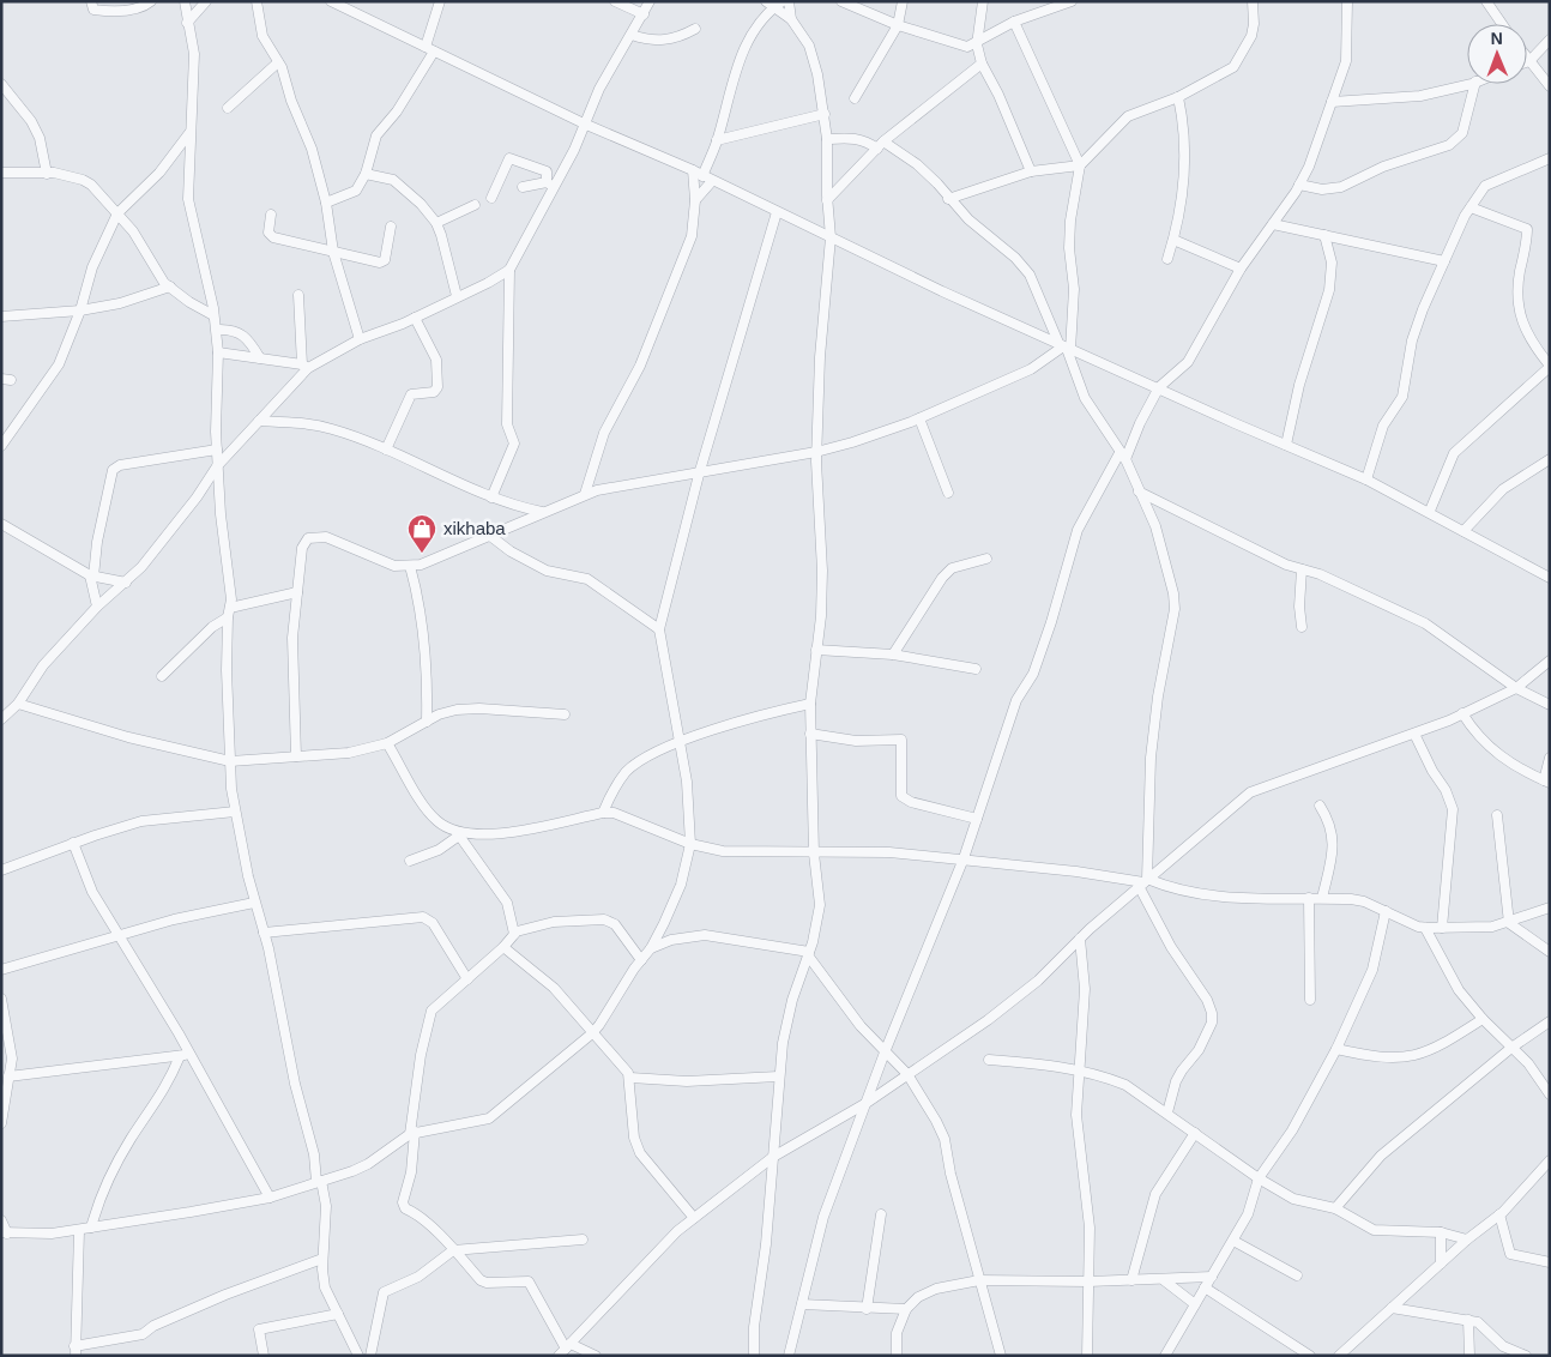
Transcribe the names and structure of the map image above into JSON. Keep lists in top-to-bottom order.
{
  "places": {
    "shop": ["xikhaba"]
  },
  "north": "top"
}
